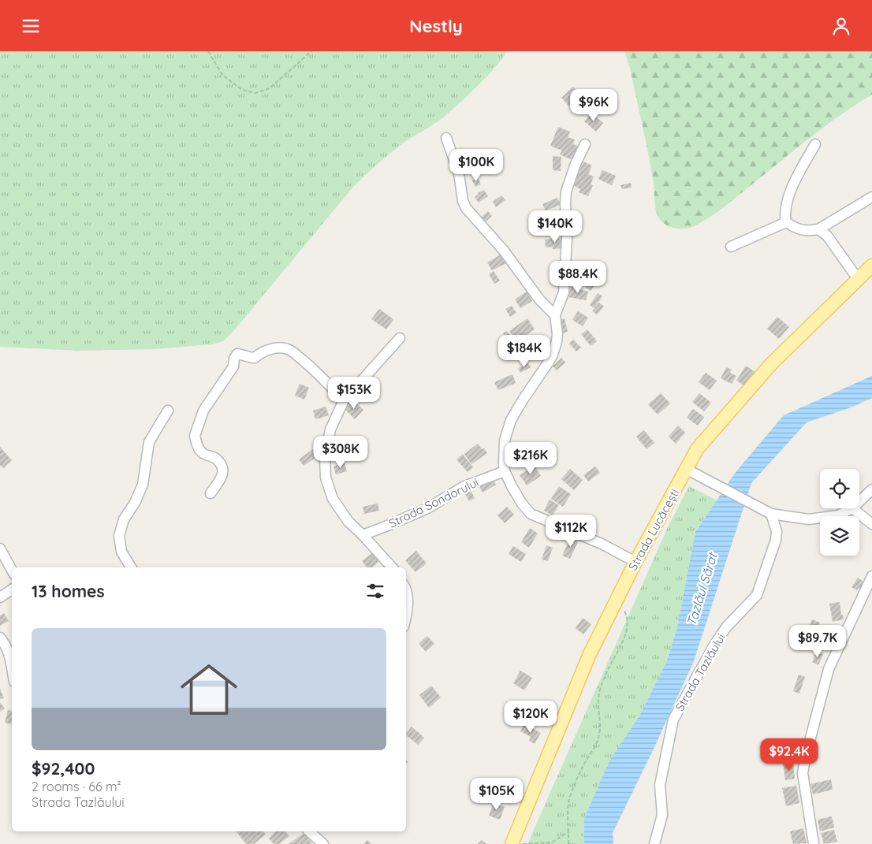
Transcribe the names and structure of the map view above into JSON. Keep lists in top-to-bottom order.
{
  "streets": {
    "main road": ["Strada Lucăcești"],
    "street": ["Strada Sondorului", "Strada Tazlăului"]
  },
  "water": ["Tazlăul Sărat"],
  "page": {
    "header": "Nestly",
    "price": [
      "$96K",
      "$100K",
      "$140K",
      "$88.4K",
      "$184K",
      "$153K",
      "$308K",
      "$216K",
      "$112K",
      "$89.7K",
      "$120K",
      "$92.4K",
      "$105K"
    ],
    "heading": "13 homes",
    "list": [
      {
        "name": "$92,400",
        "note": "2 rooms · 66 m² · Strada Tazlăului"
      }
    ]
  }
}
